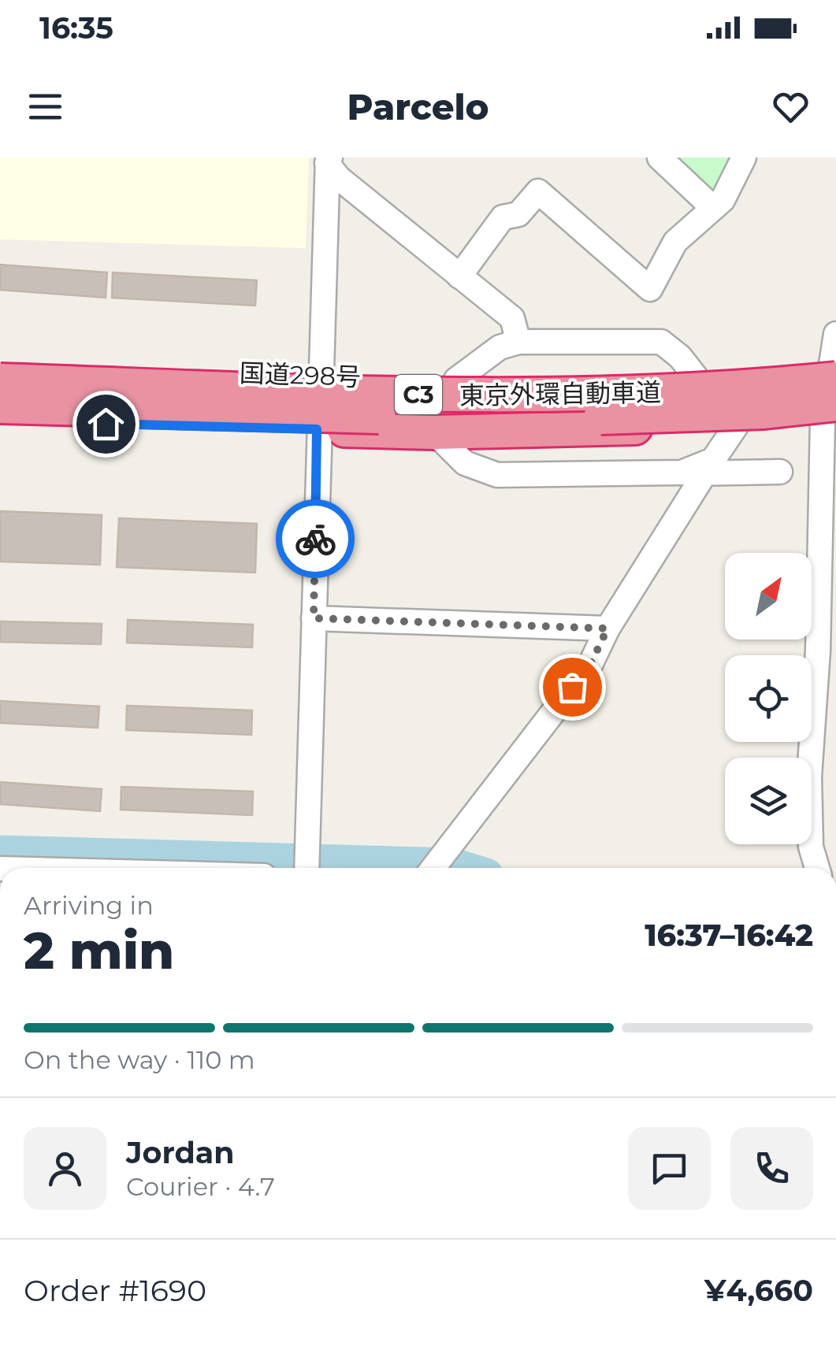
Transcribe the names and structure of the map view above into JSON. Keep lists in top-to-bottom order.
{
  "streets": {
    "highway": ["国道298号", "東京外環自動車道", "C3"]
  },
  "crossings": [
    ["国道298号", "東京外環自動車道"]
  ],
  "north": "top right",
  "page": {
    "status": "16:35",
    "header": "Parcelo",
    "heading": ["2 min", "Arriving in", "16:37–16:42"],
    "panel": [
      "Jordan",
      "Courier · 4.7",
      "Order #1690",
      "¥4,660"
    ],
    "bar": "On the way · 110 m"
  }
}
